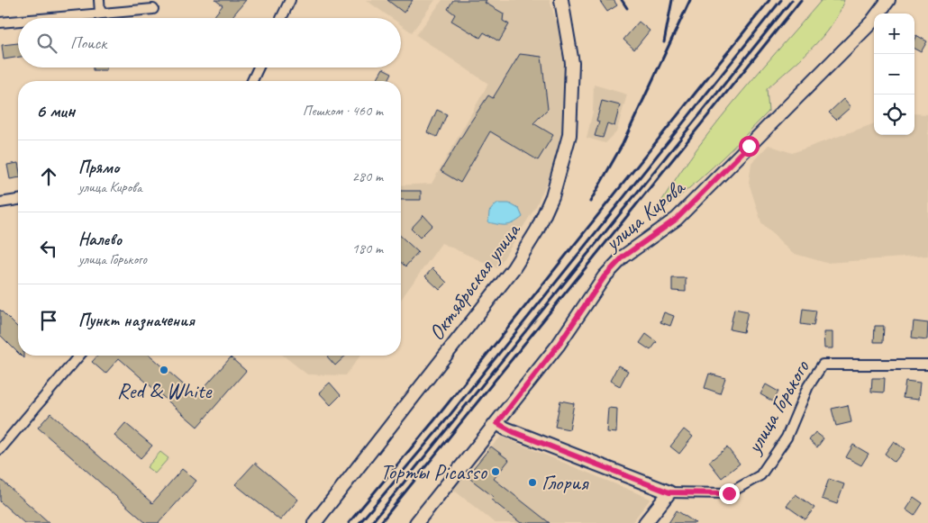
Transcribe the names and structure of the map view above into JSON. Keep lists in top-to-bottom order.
{
  "streets": {
    "street": ["улица Кирова", "Октябрьская улица", "улица Горького"]
  },
  "crossings": [
    ["улица Кирова", "улица Горького"]
  ],
  "places": ["Red & White", "Торты Picasso", "Глория"],
  "page": {
    "map_buttons": ["+", "−"],
    "search": "Поиск",
    "heading": ["6 мин", "Пешком · 460 m"],
    "list": [
      ["Прямо", "улица Кирова", "280 m"],
      ["Налево", "улица Горького", "180 m"],
      "Пункт назначения"
    ]
  }
}
